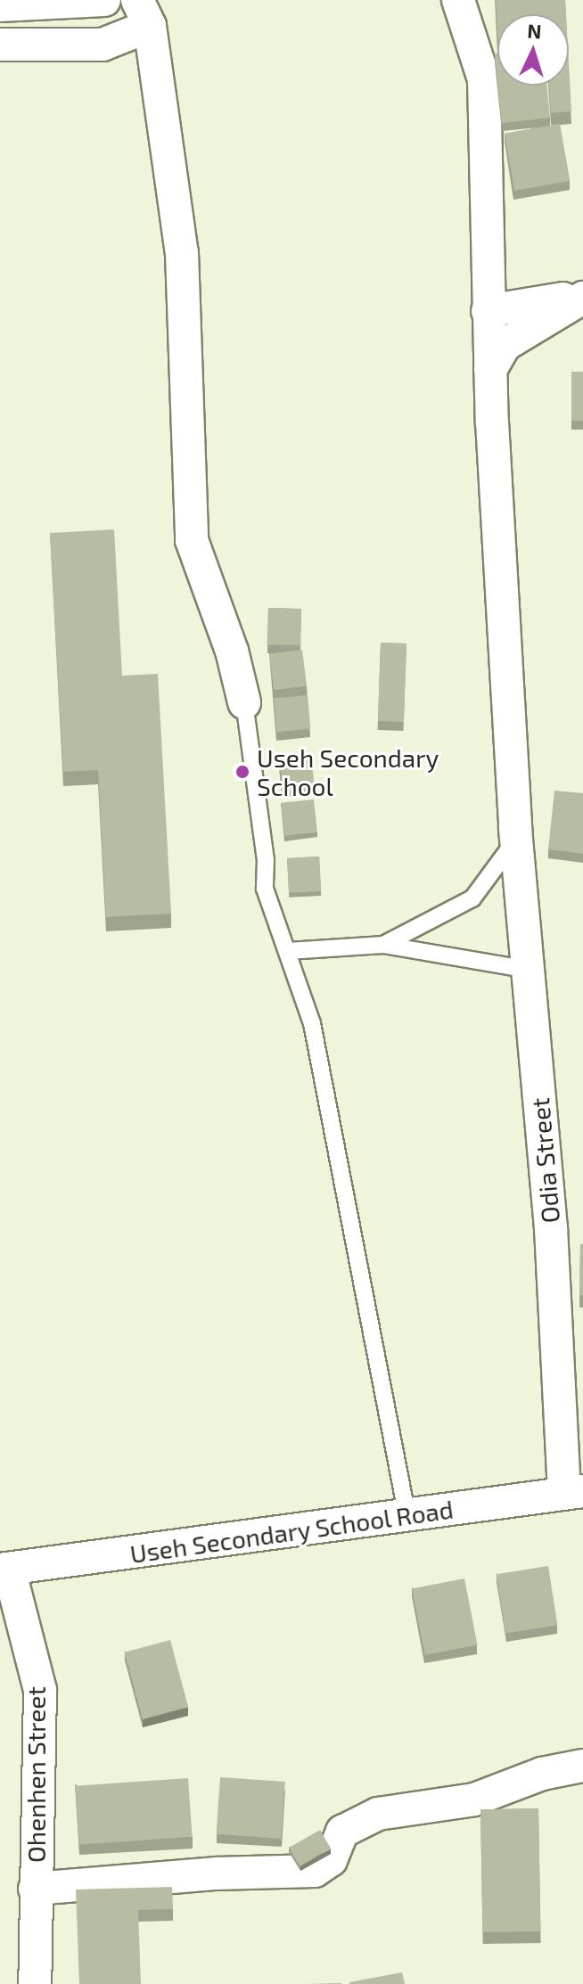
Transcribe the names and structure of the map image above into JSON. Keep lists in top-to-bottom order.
{
  "streets": {
    "street": ["Odia Street", "Useh Secondary School Road", "Ohenhen Street"]
  },
  "crossings": [
    ["Odia Street", "Useh Secondary School Road"],
    ["Useh Secondary School Road", "Ohenhen Street"]
  ],
  "places": ["Useh Secondary School"],
  "north": "top"
}
